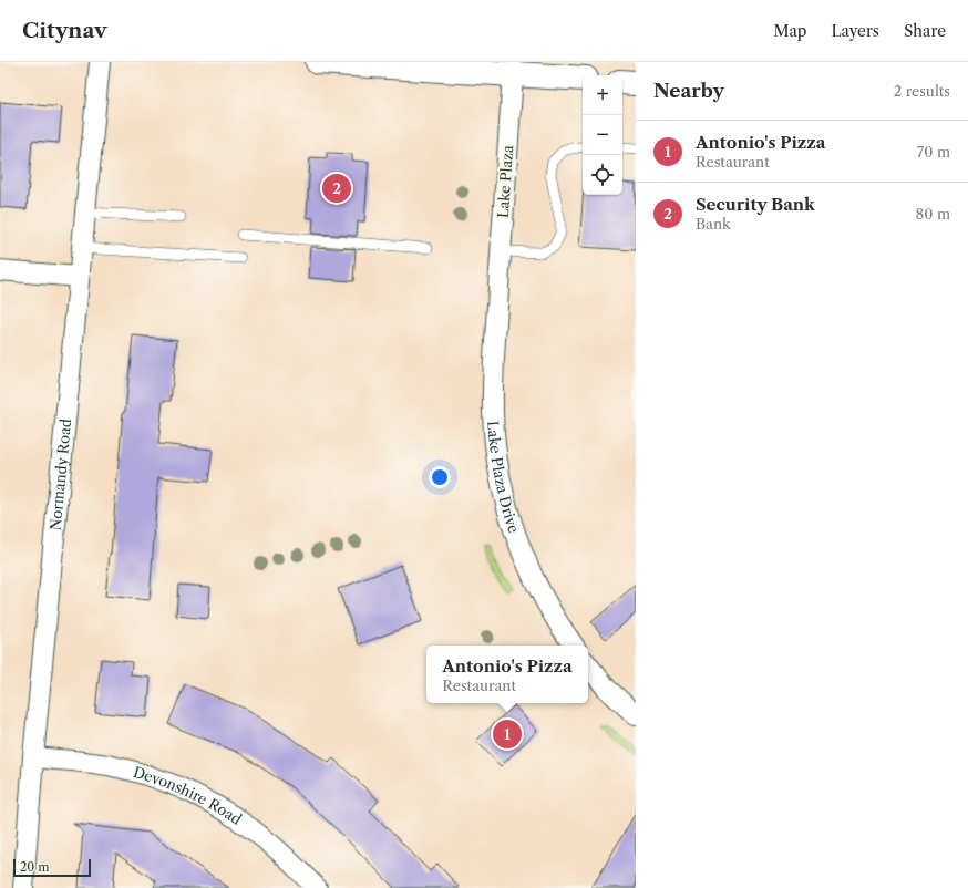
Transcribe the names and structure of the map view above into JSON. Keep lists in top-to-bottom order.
{
  "streets": {
    "street": [
      "Lake Plaza",
      "Normandy Road",
      "Lake Plaza Drive",
      "Devonshire Road"
    ]
  },
  "crossings": [
    ["Lake Plaza", "Lake Plaza Drive"],
    ["Normandy Road", "Devonshire Road"]
  ],
  "scale_bar": "20 m",
  "page": {
    "header": "Citynav",
    "nav": ["Map", "Layers", "Share"],
    "heading": ["Nearby", "2 results"],
    "map_buttons": ["+", "−"],
    "list": [
      {
        "mark": "1",
        "name": "Antonio's Pizza",
        "note": "Restaurant",
        "value": "70 m"
      },
      {
        "mark": "2",
        "name": "Security Bank",
        "note": "Bank",
        "value": "80 m"
      }
    ],
    "pins": ["2", "1"],
    "popup": ["Antonio's Pizza", "Restaurant"],
    "scale": "20 m"
  }
}
